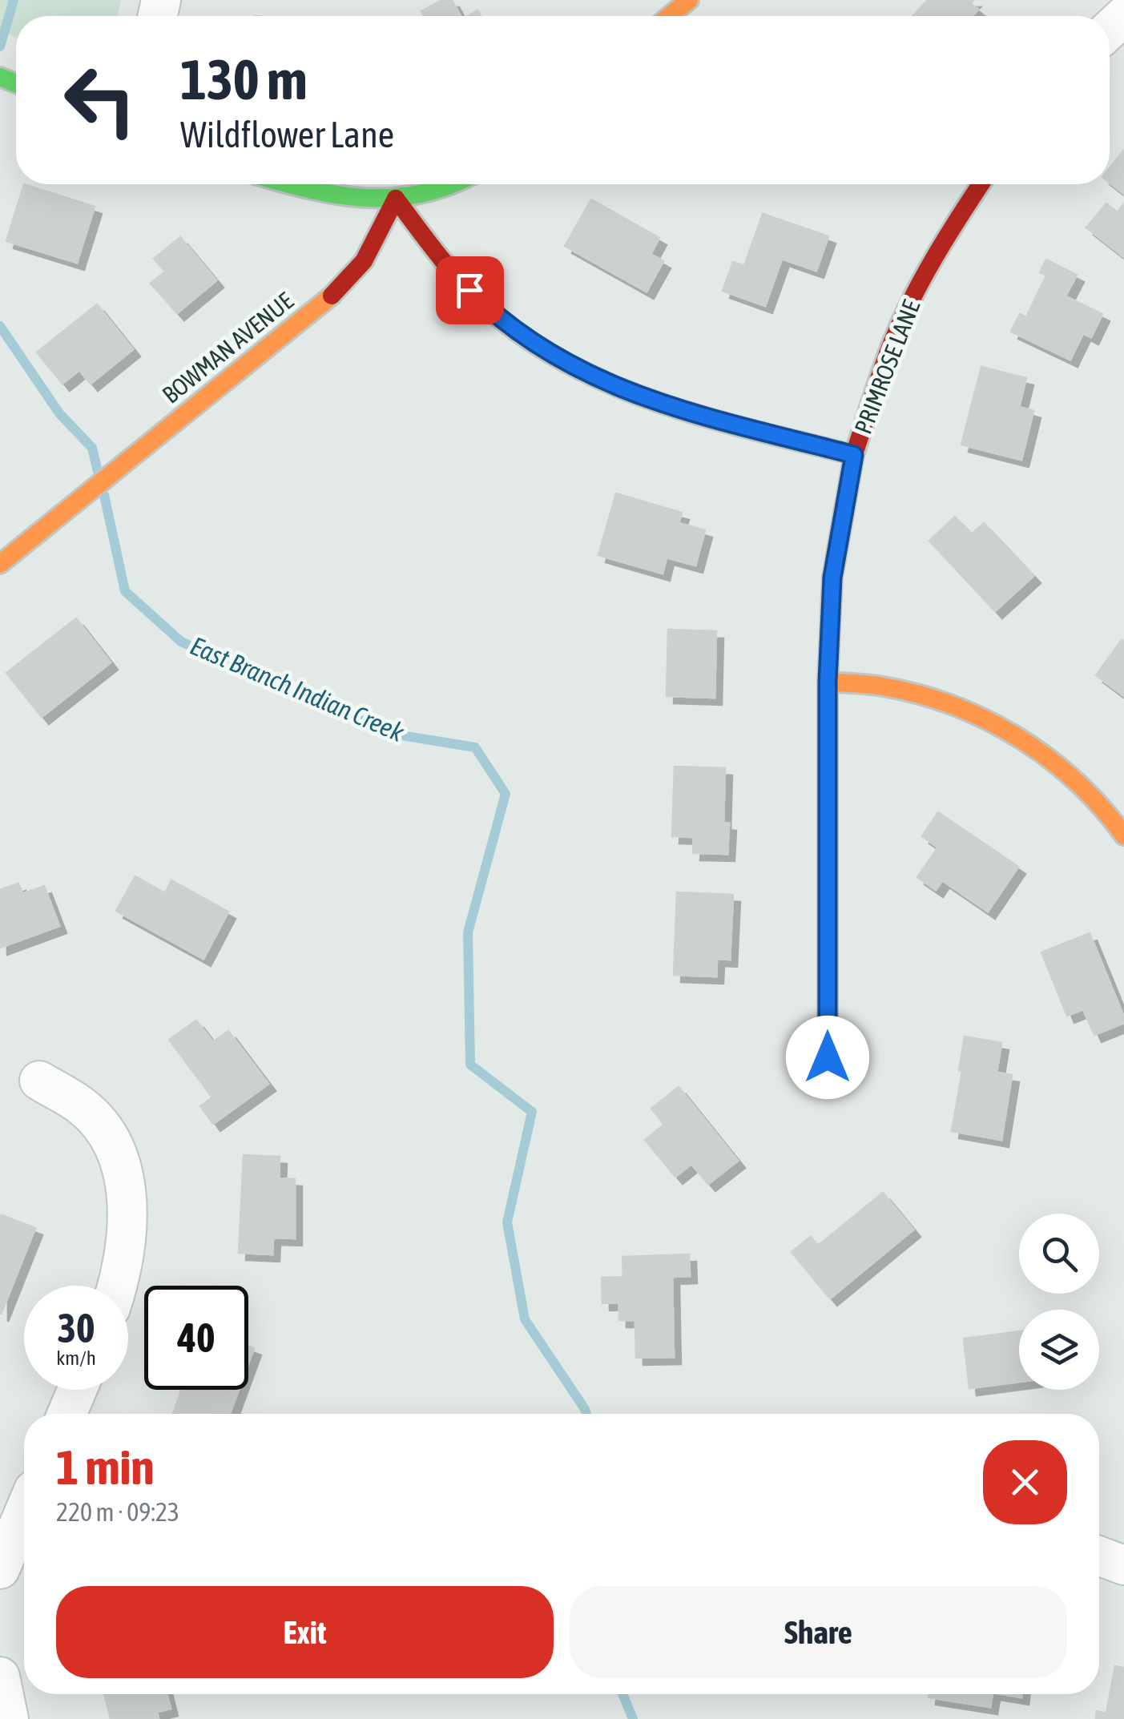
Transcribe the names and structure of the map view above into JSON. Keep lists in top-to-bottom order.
{
  "streets": {
    "street": ["BOWMAN AVENUE", "PRIMROSE LANE"]
  },
  "water": ["East Branch Indian Creek"],
  "page": {
    "turn": ["130 m", "Wildflower Lane"],
    "speed": "30 km/h",
    "limit": "40",
    "heading": ["1 min", "220 m · 09:23"],
    "buttons": ["Exit", "Share"]
  }
}
